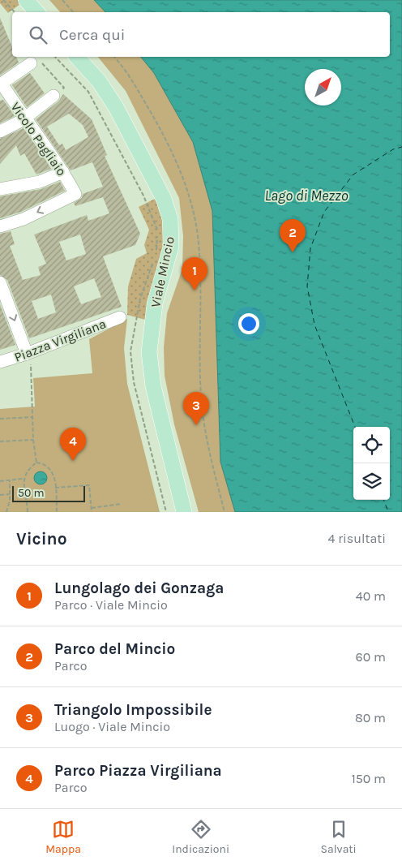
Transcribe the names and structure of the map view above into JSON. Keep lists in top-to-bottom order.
{
  "streets": {
    "main road": ["Viale Mincio"],
    "street": ["Vicolo Pagliaio", "Piazza Virgiliana"]
  },
  "water": ["Lago di Mezzo"],
  "scale_bar": "50 m",
  "north": "top right",
  "page": {
    "search": "Cerca qui",
    "pins": [
      "2",
      "1",
      "3",
      "4"
    ],
    "scale": "50 m",
    "heading": ["Vicino", "4 risultati"],
    "list": [
      {
        "mark": "1",
        "name": "Lungolago dei Gonzaga",
        "note": "Parco · Viale Mincio",
        "value": "40 m"
      },
      {
        "mark": "2",
        "name": "Parco del Mincio",
        "note": "Parco",
        "value": "60 m"
      },
      {
        "mark": "3",
        "name": "Triangolo Impossibile",
        "note": "Luogo · Viale Mincio",
        "value": "80 m"
      },
      {
        "mark": "4",
        "name": "Parco Piazza Virgiliana",
        "note": "Parco",
        "value": "150 m"
      }
    ],
    "nav": ["Mappa", "Indicazioni", "Salvati"]
  }
}
